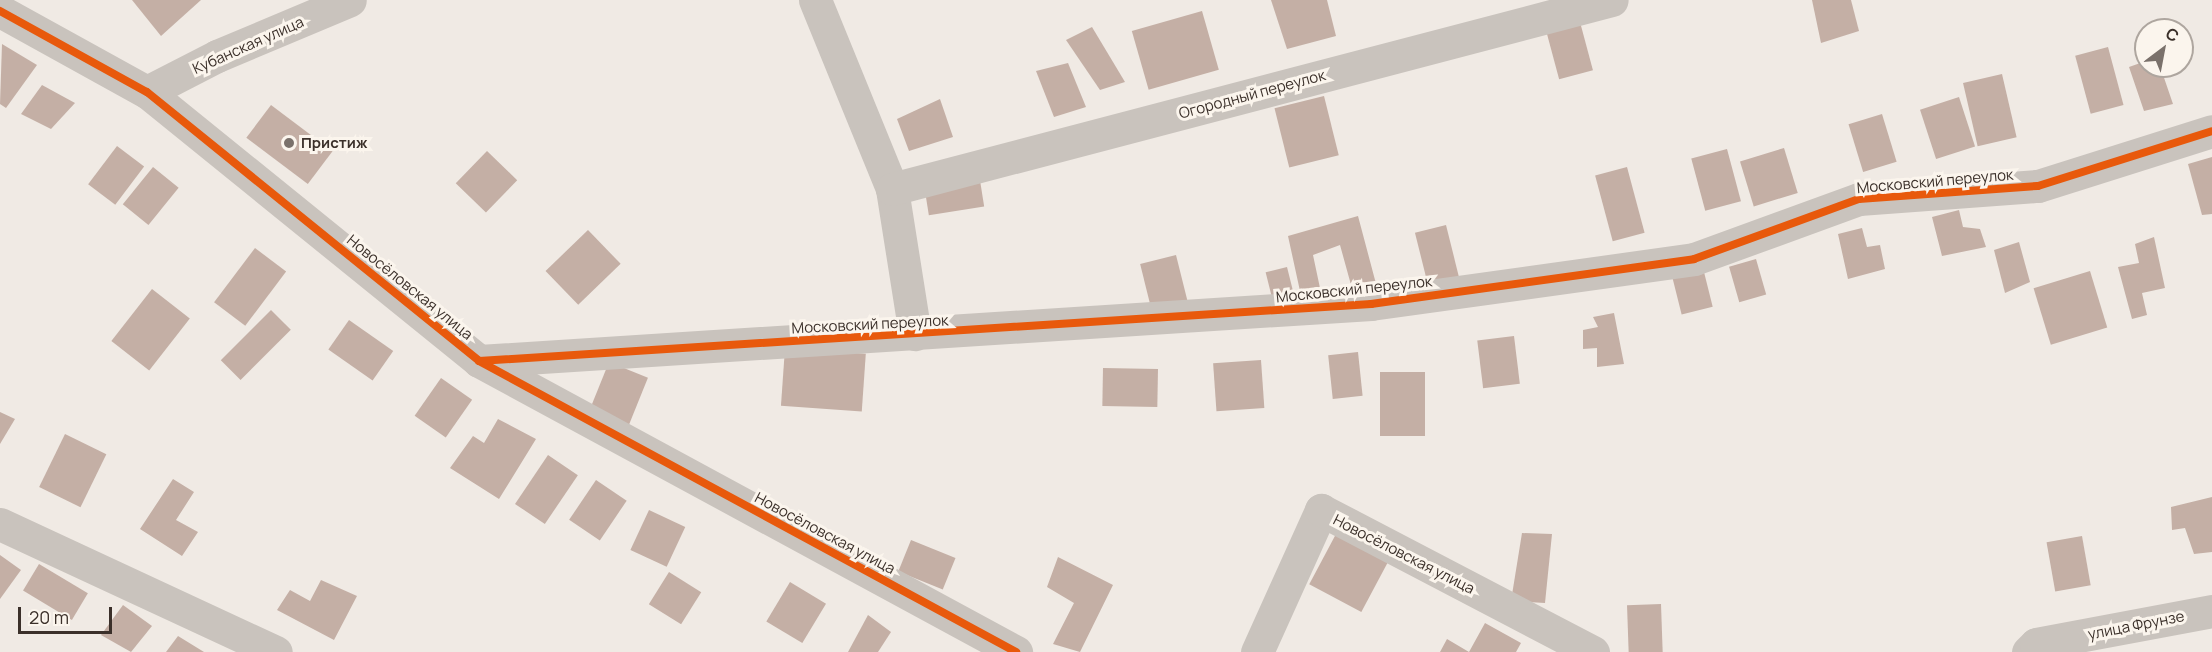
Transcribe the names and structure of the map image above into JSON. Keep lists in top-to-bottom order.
{
  "streets": {
    "street": [
      "Кубанская улица",
      "Огородный переулок",
      "Московский переулок",
      "Новосёловская улица",
      "улица Фрунзе"
    ]
  },
  "crossings": [
    ["Кубанская улица", "Новосёловская улица"],
    ["Московский переулок", "Новосёловская улица"]
  ],
  "places": ["Пристиж"],
  "scale_bar": "20 m",
  "north": "top right"
}
